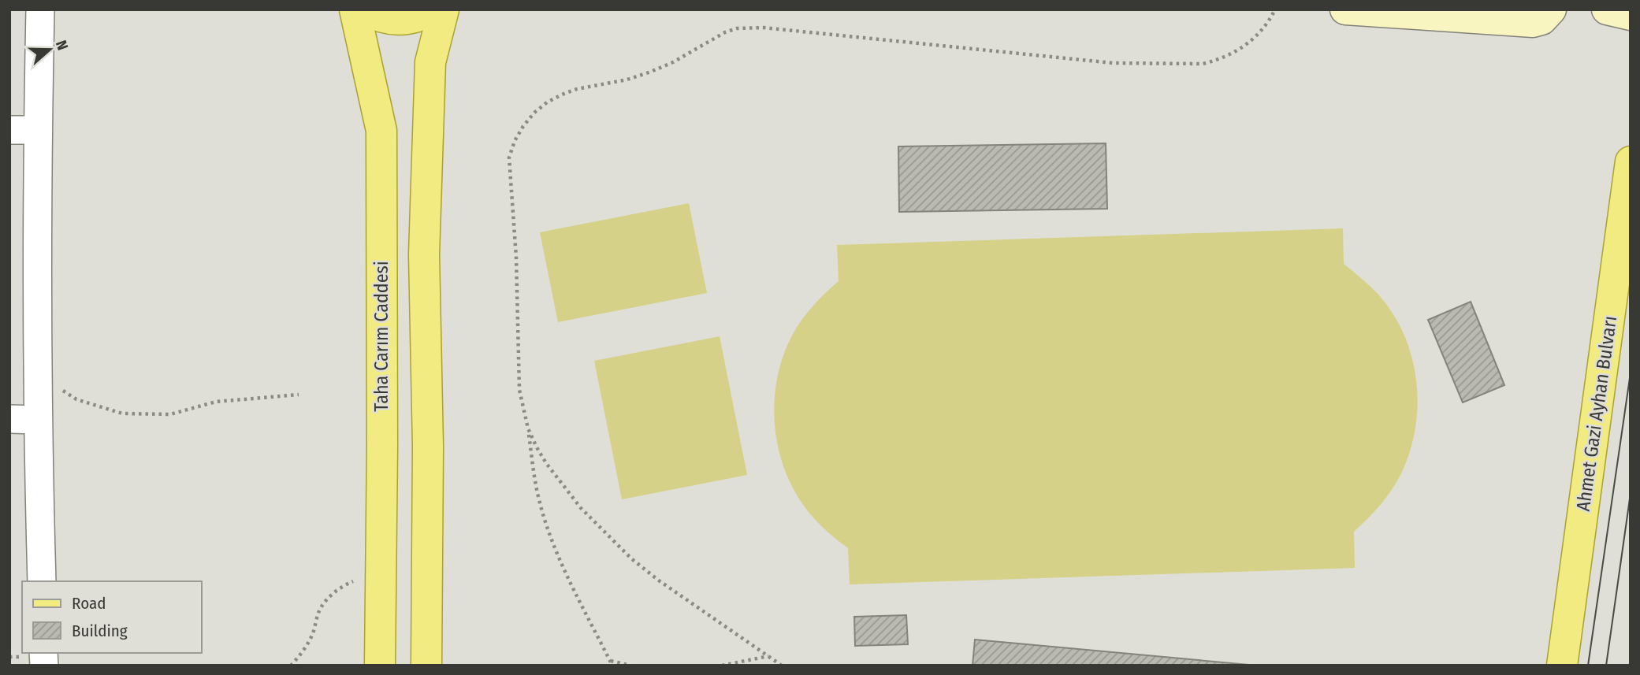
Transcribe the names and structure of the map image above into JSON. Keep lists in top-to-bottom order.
{
  "streets": {
    "main road": ["Taha Carım Caddesi", "Ahmet Gazi Ayhan Bulvarı"]
  },
  "legend": ["Road", "Building"],
  "north": "right"
}
